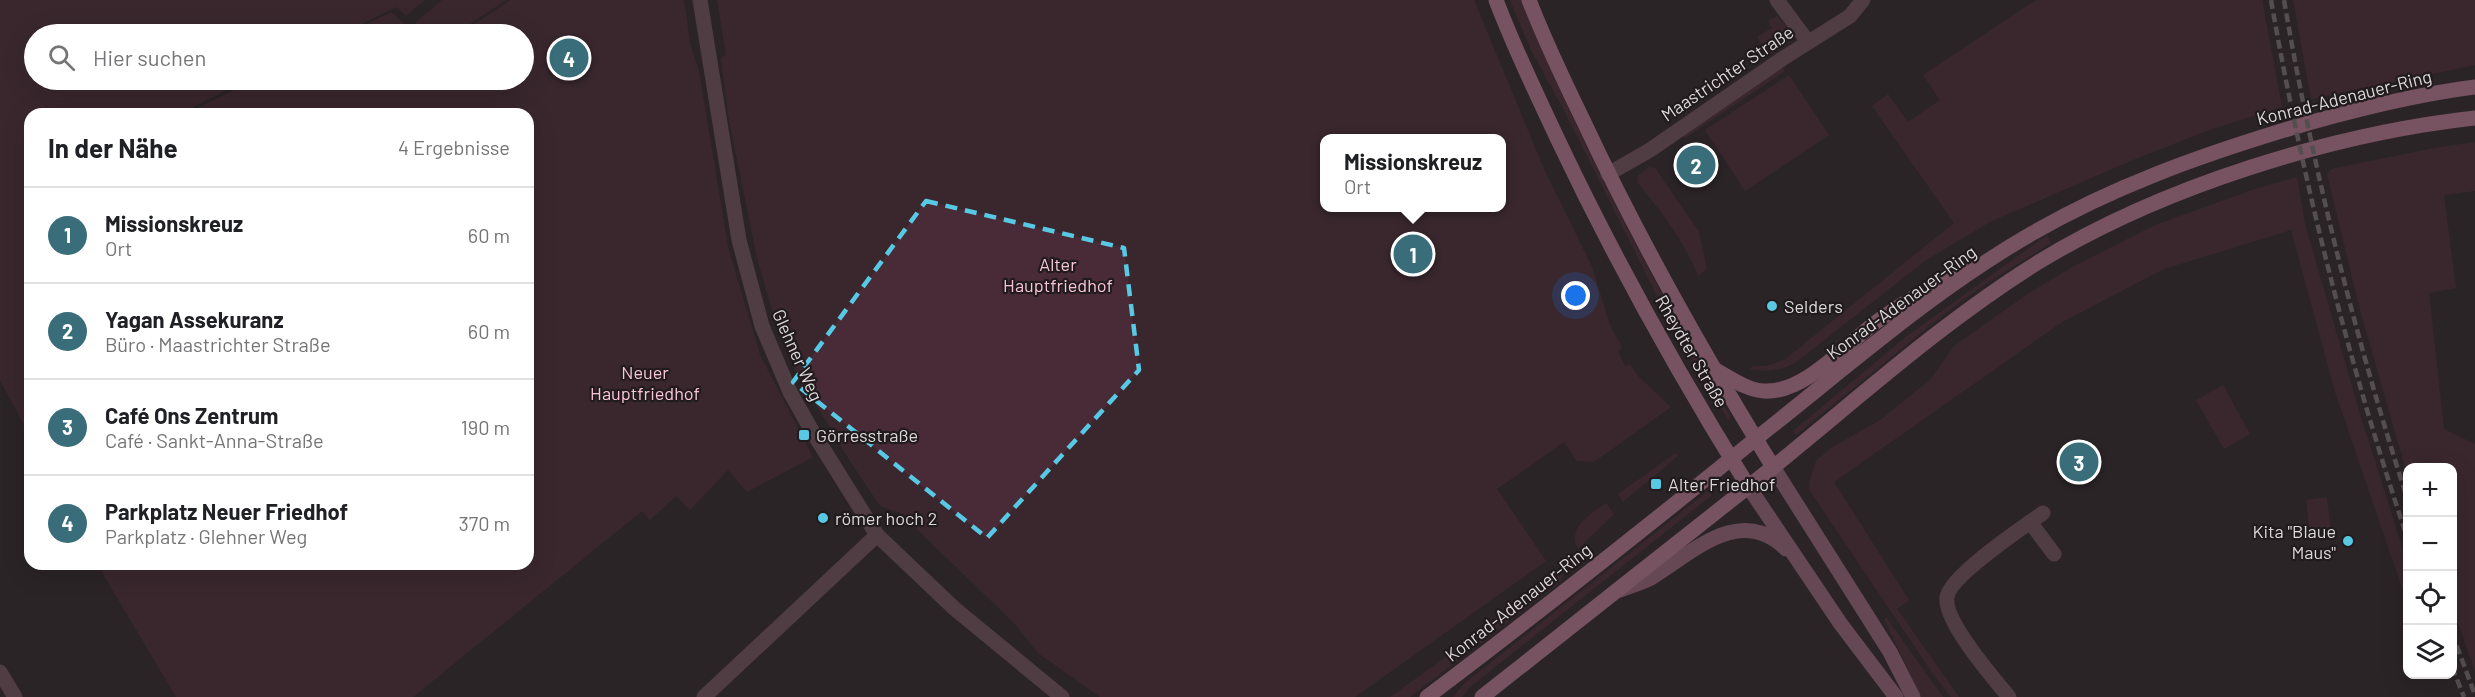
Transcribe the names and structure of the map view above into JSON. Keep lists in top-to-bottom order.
{
  "streets": {
    "main road": ["Konrad-Adenauer-Ring", "Rheydter Straße"],
    "street": ["Maastrichter Straße", "Glehner Weg"]
  },
  "crossings": [
    ["Maastrichter Straße", "Rheydter Straße"],
    ["Konrad-Adenauer-Ring", "Rheydter Straße"]
  ],
  "parks": ["Alter Hauptfriedhof", "Neuer Hauptfriedhof"],
  "places": {
    "other": ["Selders", "römer hoch 2", "Kita \"Blaue Maus\""],
    "transit": ["Görresstraße", "Alter Friedhof"]
  },
  "page": {
    "search": "Hier suchen",
    "pins": [
      "4",
      "2",
      "1",
      "3"
    ],
    "heading": ["In der Nähe", "4 Ergebnisse"],
    "popup": ["Missionskreuz", "Ort"],
    "list": [
      {
        "mark": "1",
        "name": "Missionskreuz",
        "note": "Ort",
        "value": "60 m"
      },
      {
        "mark": "2",
        "name": "Yagan Assekuranz",
        "note": "Büro · Maastrichter Straße",
        "value": "60 m"
      },
      {
        "mark": "3",
        "name": "Café Ons Zentrum",
        "note": "Café · Sankt-Anna-Straße",
        "value": "190 m"
      },
      {
        "mark": "4",
        "name": "Parkplatz Neuer Friedhof",
        "note": "Parkplatz · Glehner Weg",
        "value": "370 m"
      }
    ],
    "map_buttons": ["+", "−"]
  }
}
